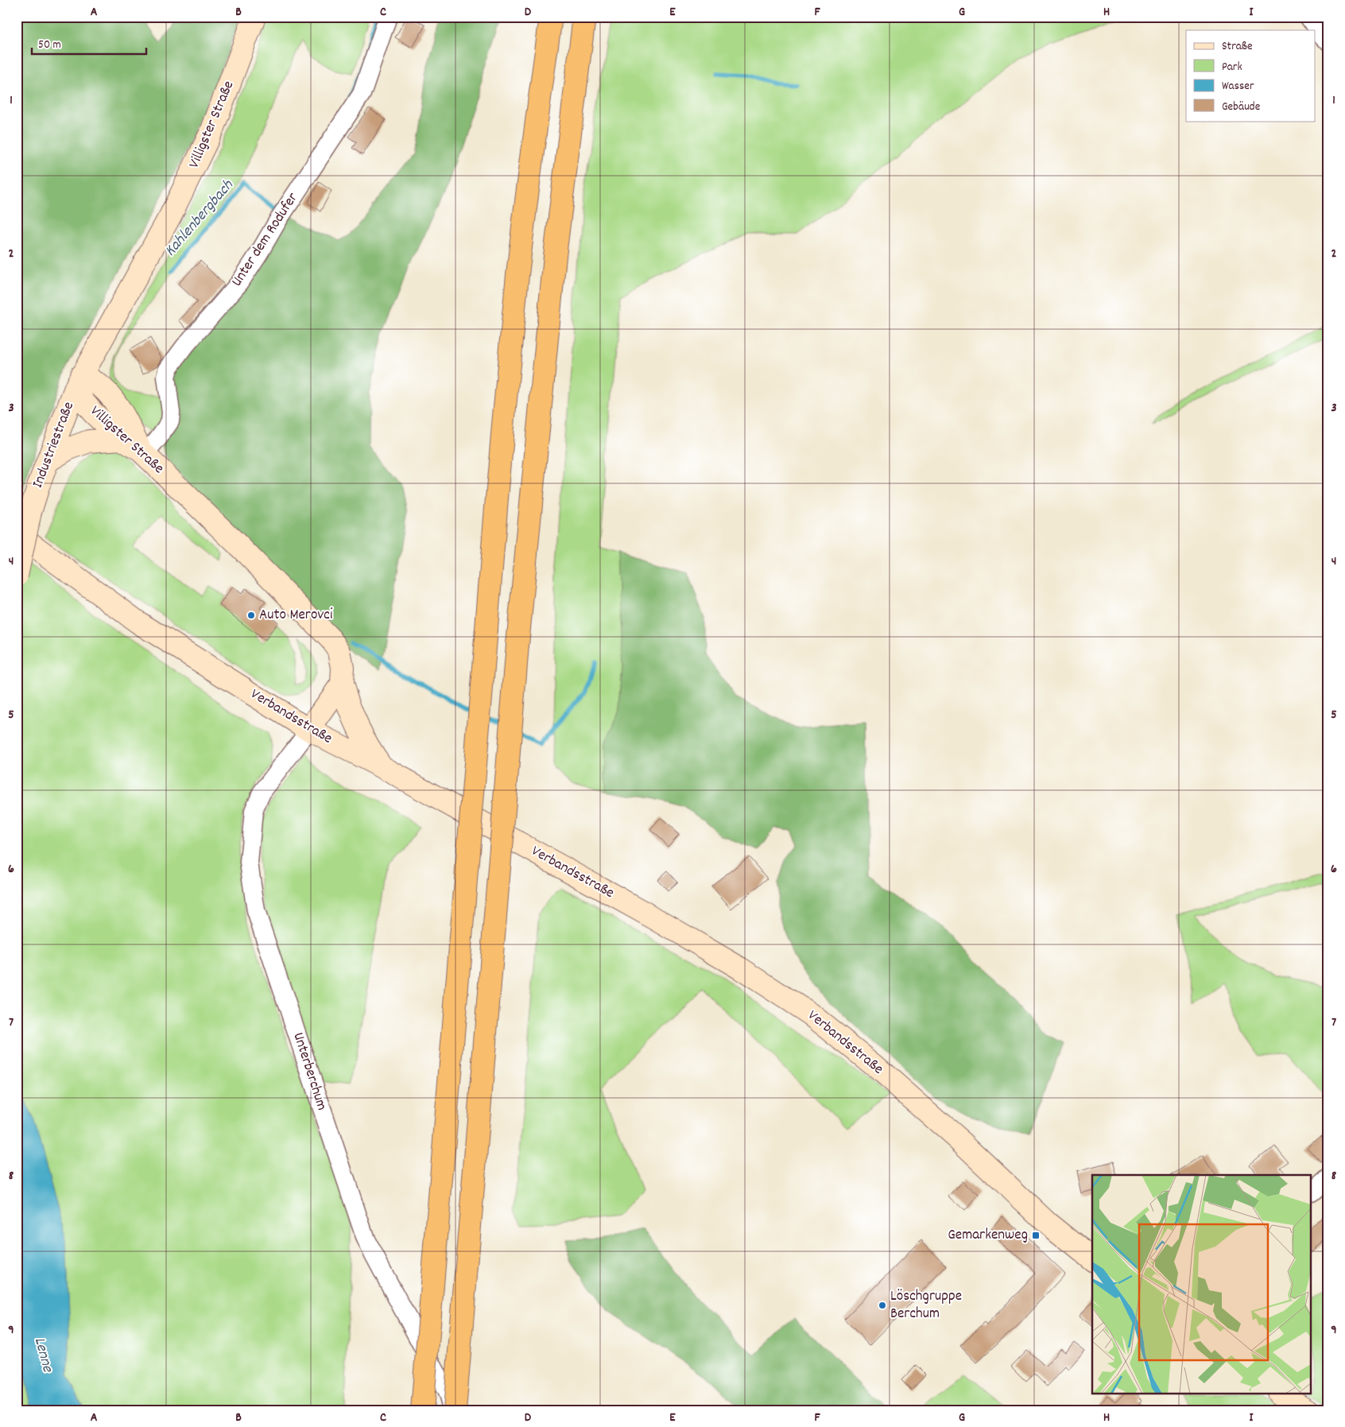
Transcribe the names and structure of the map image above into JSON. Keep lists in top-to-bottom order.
{
  "streets": {
    "main road": ["Villigster Straße", "Industriestraße", "Verbandsstraße"],
    "street": ["Unter dem Rodufer", "Unterberchum"]
  },
  "crossings": [
    ["Villigster Straße", "Unter dem Rodufer"],
    ["Villigster Straße", "Industriestraße"],
    ["Villigster Straße", "Verbandsstraße"],
    ["Verbandsstraße", "Unterberchum"]
  ],
  "water": ["Kahlenbergbach", "Lenne"],
  "places": {
    "other": ["Auto Merovci", "Löschgruppe Berchum"],
    "transit": ["Gemarkenweg"]
  },
  "legend": [
    "Straße",
    "Park",
    "Wasser",
    "Gebäude"
  ],
  "scale_bar": "50 m",
  "grid": {
    "columns": [
      "A",
      "B",
      "C",
      "D",
      "E",
      "F",
      "G",
      "H",
      "I"
    ],
    "rows": [
      "1",
      "2",
      "3",
      "4",
      "5",
      "6",
      "7",
      "8",
      "9"
    ]
  }
}
